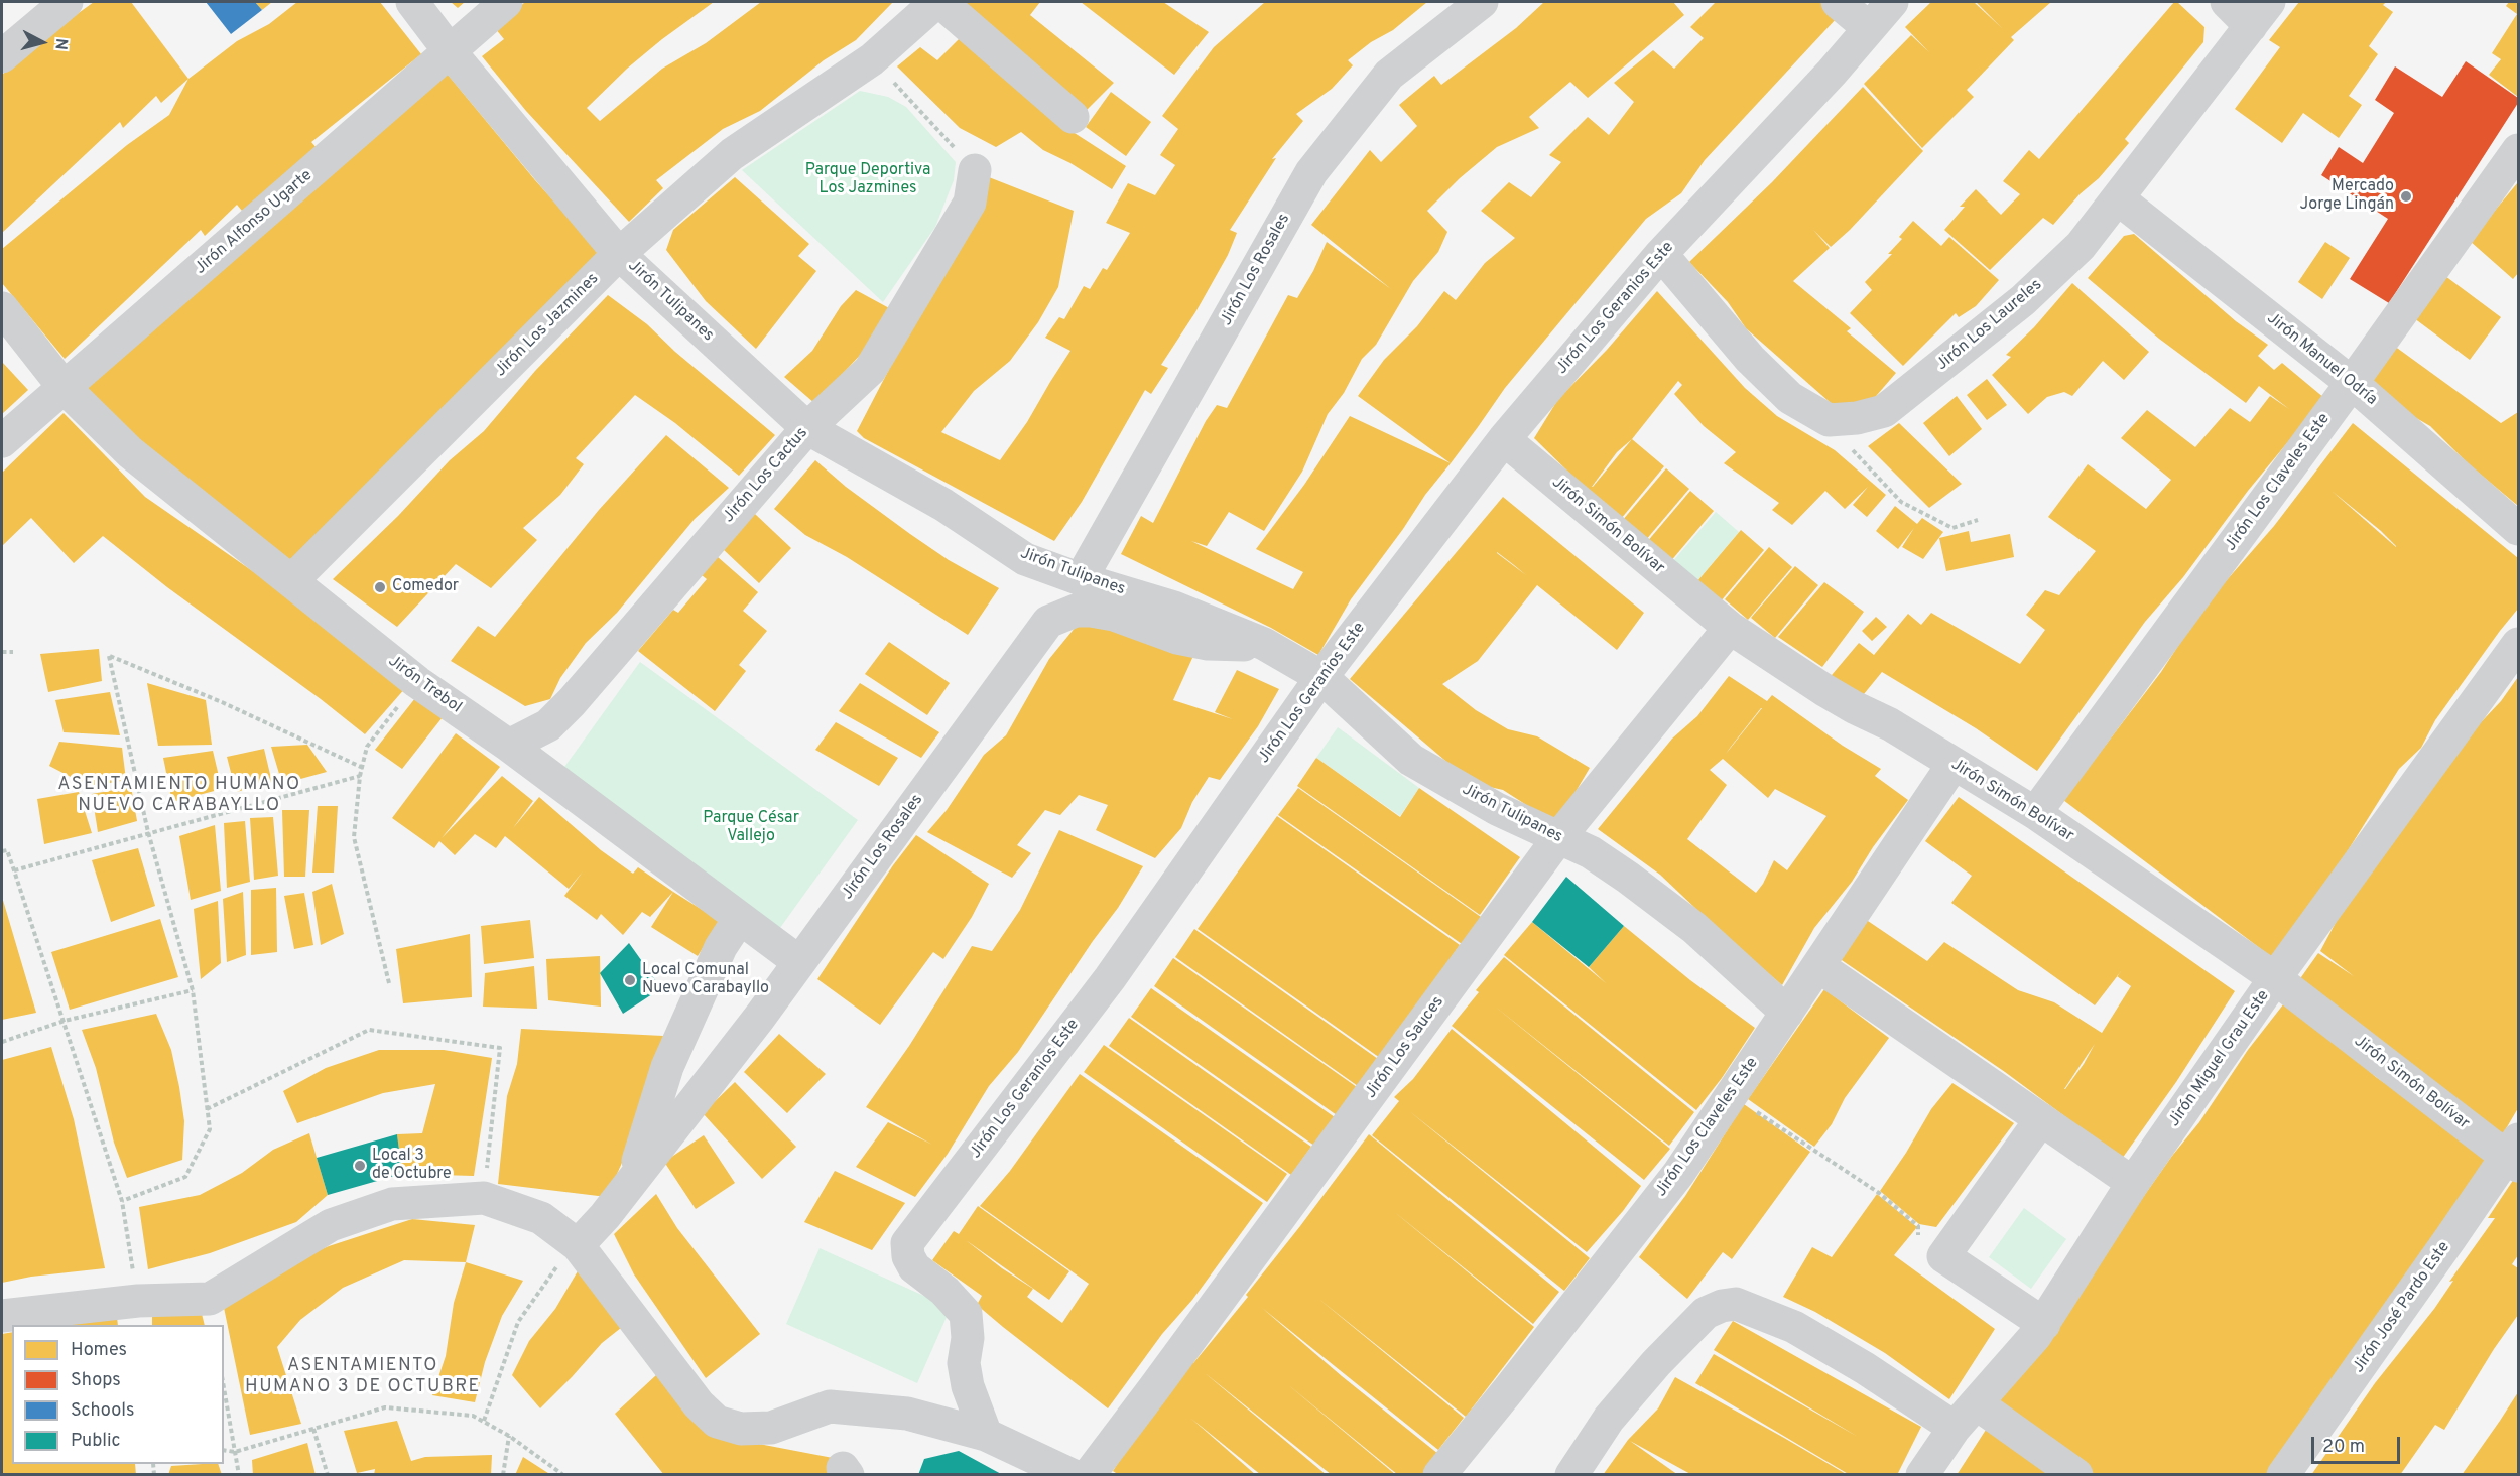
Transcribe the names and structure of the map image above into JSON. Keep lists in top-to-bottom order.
{
  "streets": {
    "street": [
      "Jirón Alfonso Ugarte",
      "Jirón Los Rosales",
      "Jirón Tulipanes",
      "Jirón Los Geranios Este",
      "Jirón Los Jazmines",
      "Jirón Los Laureles",
      "Jirón Manuel Odría",
      "Jirón Los Cactus",
      "Jirón Los Claveles Este",
      "Jirón Simón Bolívar",
      "Jirón Trebol",
      "Jirón Los Sauces",
      "Jirón Miguel Grau Este",
      "Jirón José Pardo Este"
    ]
  },
  "crossings": [
    ["Jirón Alfonso Ugarte", "Jirón Tulipanes"],
    ["Jirón Alfonso Ugarte", "Jirón Trebol"],
    ["Jirón Los Rosales", "Jirón Tulipanes"],
    ["Jirón Los Rosales", "Jirón Trebol"],
    ["Jirón Tulipanes", "Jirón Los Geranios Este"],
    ["Jirón Tulipanes", "Jirón Los Jazmines"],
    ["Jirón Tulipanes", "Jirón Los Cactus"],
    ["Jirón Tulipanes", "Jirón Los Claveles Este"],
    ["Jirón Tulipanes", "Jirón Los Sauces"],
    ["Jirón Los Geranios Este", "Jirón Los Laureles"],
    ["Jirón Los Geranios Este", "Jirón Simón Bolívar"],
    ["Jirón Los Jazmines", "Jirón Trebol"],
    ["Jirón Los Laureles", "Jirón Manuel Odría"],
    ["Jirón Manuel Odría", "Jirón Los Claveles Este"],
    ["Jirón Los Cactus", "Jirón Trebol"],
    ["Jirón Los Claveles Este", "Jirón Simón Bolívar"],
    ["Jirón Simón Bolívar", "Jirón Los Sauces"],
    ["Jirón Simón Bolívar", "Jirón Miguel Grau Este"],
    ["Jirón Simón Bolívar", "Jirón José Pardo Este"]
  ],
  "districts": ["ASENTAMIENTO HUMANO NUEVO CARABAYLLO", "ASENTAMIENTO HUMANO 3 DE OCTUBRE"],
  "parks": ["Parque Deportiva Los Jazmines", "Parque César Vallejo"],
  "places": [
    "Mercado Jorge Lingán",
    "Comedor",
    "Local Comunal Nuevo Carabayllo",
    "Local 3 de Octubre"
  ],
  "legend": [
    "Homes",
    "Shops",
    "Schools",
    "Public"
  ],
  "scale_bar": "20 m",
  "north": "right"
}
